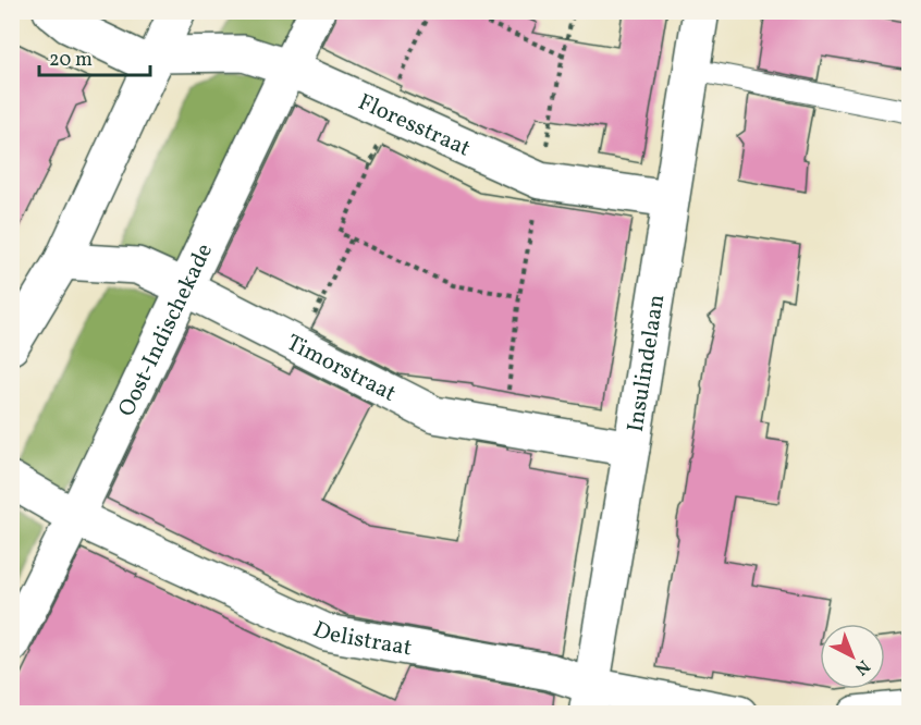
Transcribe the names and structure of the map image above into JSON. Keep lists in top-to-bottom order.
{
  "streets": {
    "street": [
      "Floresstraat",
      "Oost-Indischekade",
      "Insulindelaan",
      "Timorstraat",
      "Delistraat"
    ]
  },
  "crossings": [
    ["Floresstraat", "Oost-Indischekade"],
    ["Floresstraat", "Insulindelaan"],
    ["Oost-Indischekade", "Timorstraat"],
    ["Oost-Indischekade", "Delistraat"],
    ["Insulindelaan", "Timorstraat"],
    ["Insulindelaan", "Delistraat"]
  ],
  "scale_bar": "20 m",
  "north": "bottom right"
}
